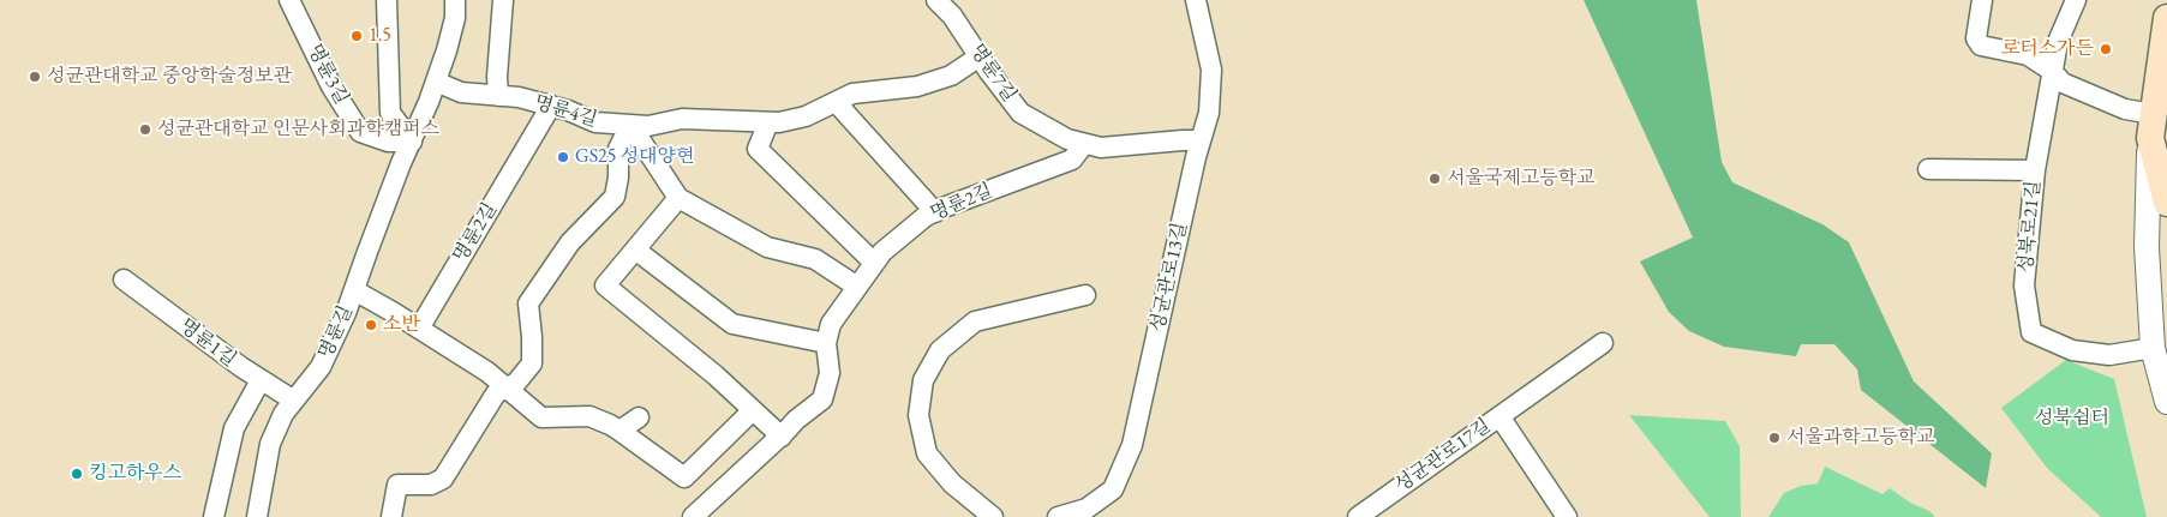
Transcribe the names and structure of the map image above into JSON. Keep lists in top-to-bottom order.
{
  "streets": {
    "street": [
      "명륜7길",
      "명륜3길",
      "명륜4길",
      "명륜2길",
      "성북로21길",
      "성균관로13길",
      "명륜길",
      "명륜1길",
      "성균관로17길"
    ]
  },
  "crossings": [
    ["명륜7길", "명륜4길"],
    ["명륜7길", "명륜2길"],
    ["명륜7길", "성균관로13길"],
    ["명륜3길", "명륜길"],
    ["명륜4길", "명륜2길"],
    ["명륜4길", "명륜길"],
    ["명륜길", "명륜1길"]
  ],
  "parks": ["성북쉼터"],
  "places": [
    "1.5",
    "로터스가든",
    "성균관대학교 중앙학술정보관",
    "성균관대학교 인문사회과학캠퍼스",
    "GS25 성대양현",
    "서울국제고등학교",
    "소반",
    "서울과학고등학교",
    "킹고하우스"
  ]
}
